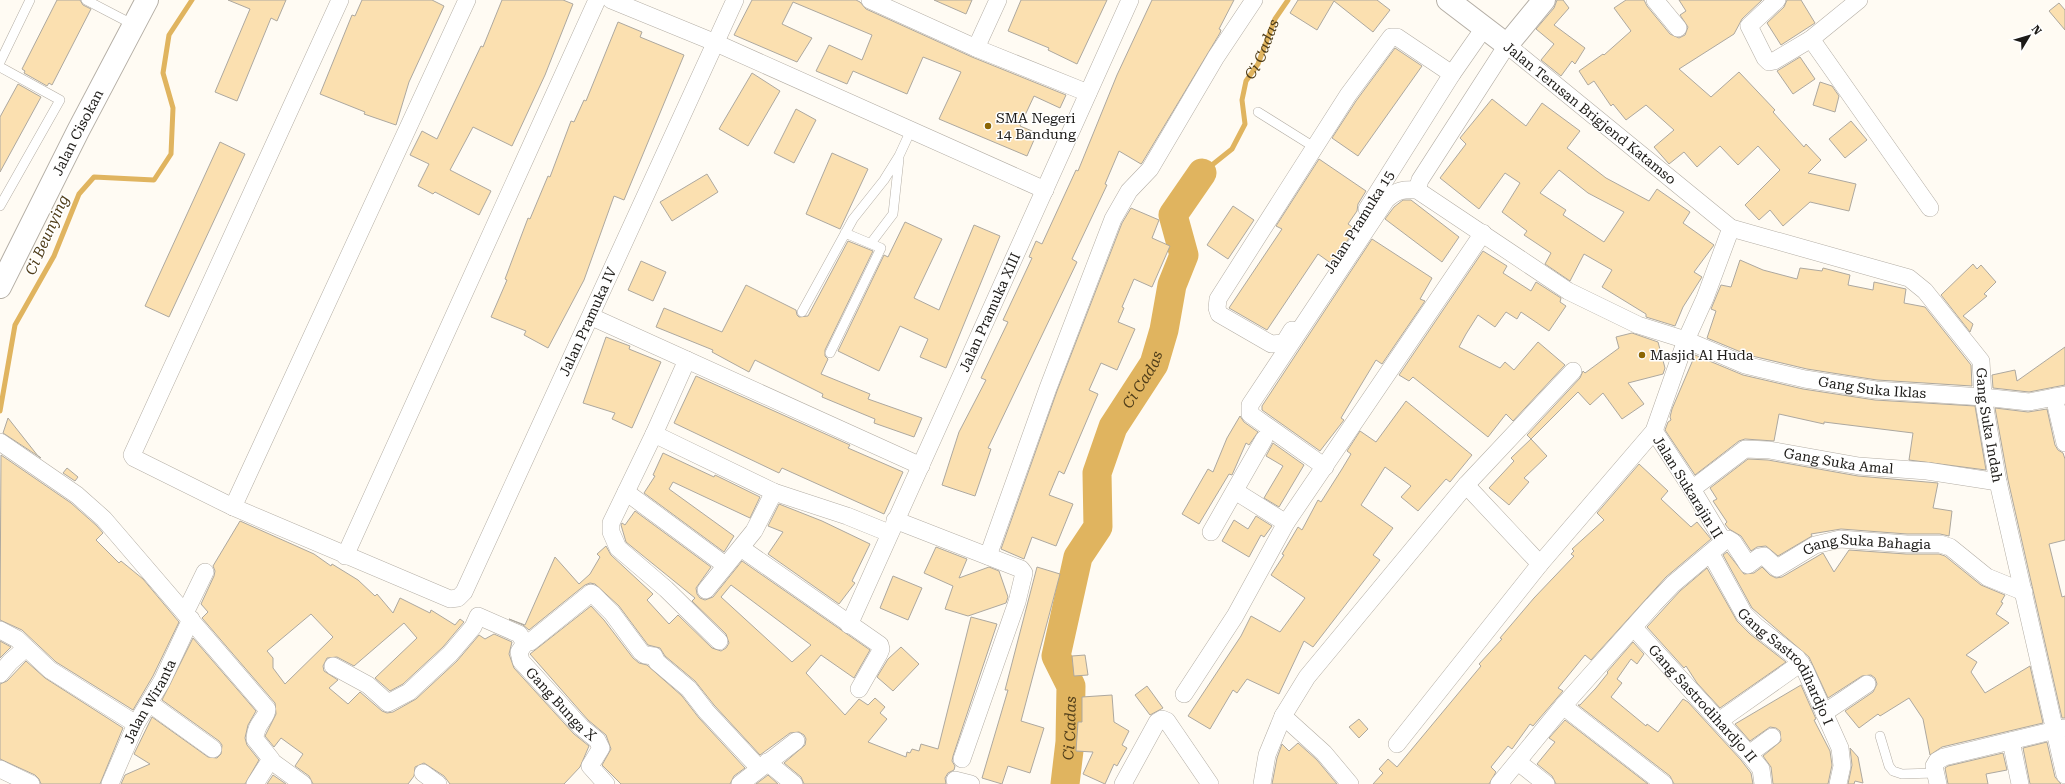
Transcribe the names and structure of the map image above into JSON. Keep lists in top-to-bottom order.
{
  "streets": {
    "street": [
      "Jalan Terusan Brigjend Katamso",
      "Jalan Cisokan",
      "Jalan Pramuka 15",
      "Jalan Pramuka XIII",
      "Jalan Pramuka IV",
      "Gang Suka Iklas",
      "Gang Suka Indah",
      "Gang Suka Amal",
      "Jalan Sukarajin II",
      "Gang Suka Bahagia",
      "Gang Sastrodihardjo I",
      "Jalan Wiranta",
      "Gang Bunga X",
      "Gang Sastrodihardjo II"
    ]
  },
  "crossings": [
    ["Jalan Terusan Brigjend Katamso", "Jalan Pramuka 15"],
    ["Jalan Terusan Brigjend Katamso", "Gang Suka Indah"],
    ["Gang Suka Iklas", "Gang Suka Indah"],
    ["Gang Suka Indah", "Gang Suka Amal"],
    ["Gang Suka Indah", "Gang Suka Bahagia"],
    ["Gang Suka Amal", "Jalan Sukarajin II"],
    ["Jalan Sukarajin II", "Gang Suka Bahagia"],
    ["Jalan Sukarajin II", "Gang Sastrodihardjo I"],
    ["Jalan Sukarajin II", "Gang Sastrodihardjo II"]
  ],
  "water": ["Ci Cadas", "Ci Beunying"],
  "places": ["SMA Negeri 14 Bandung", "Masjid Al Huda"],
  "north": "top right"
}
